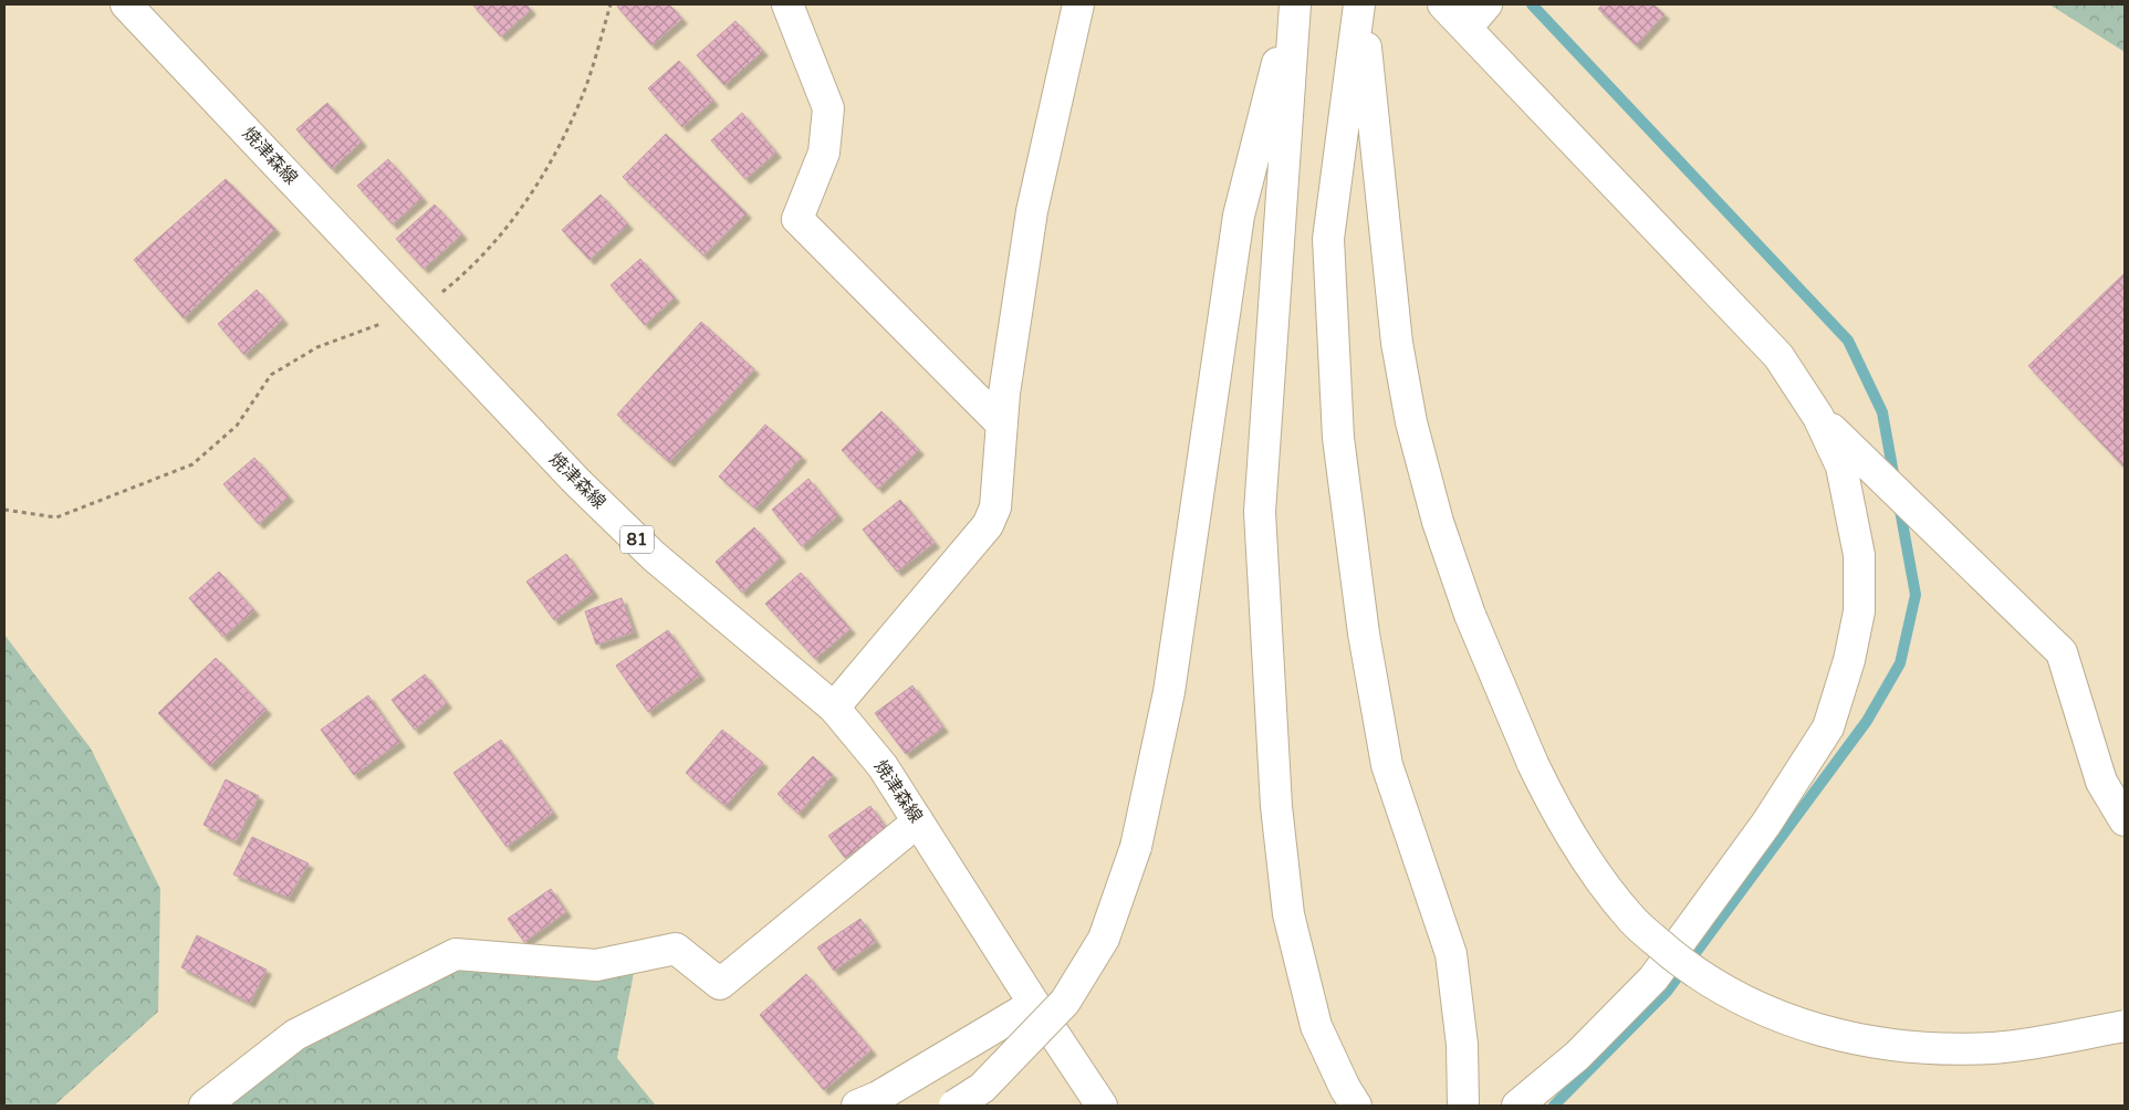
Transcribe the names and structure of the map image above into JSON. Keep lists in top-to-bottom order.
{
  "streets": {
    "main road": ["焼津森線", "81"]
  }
}
